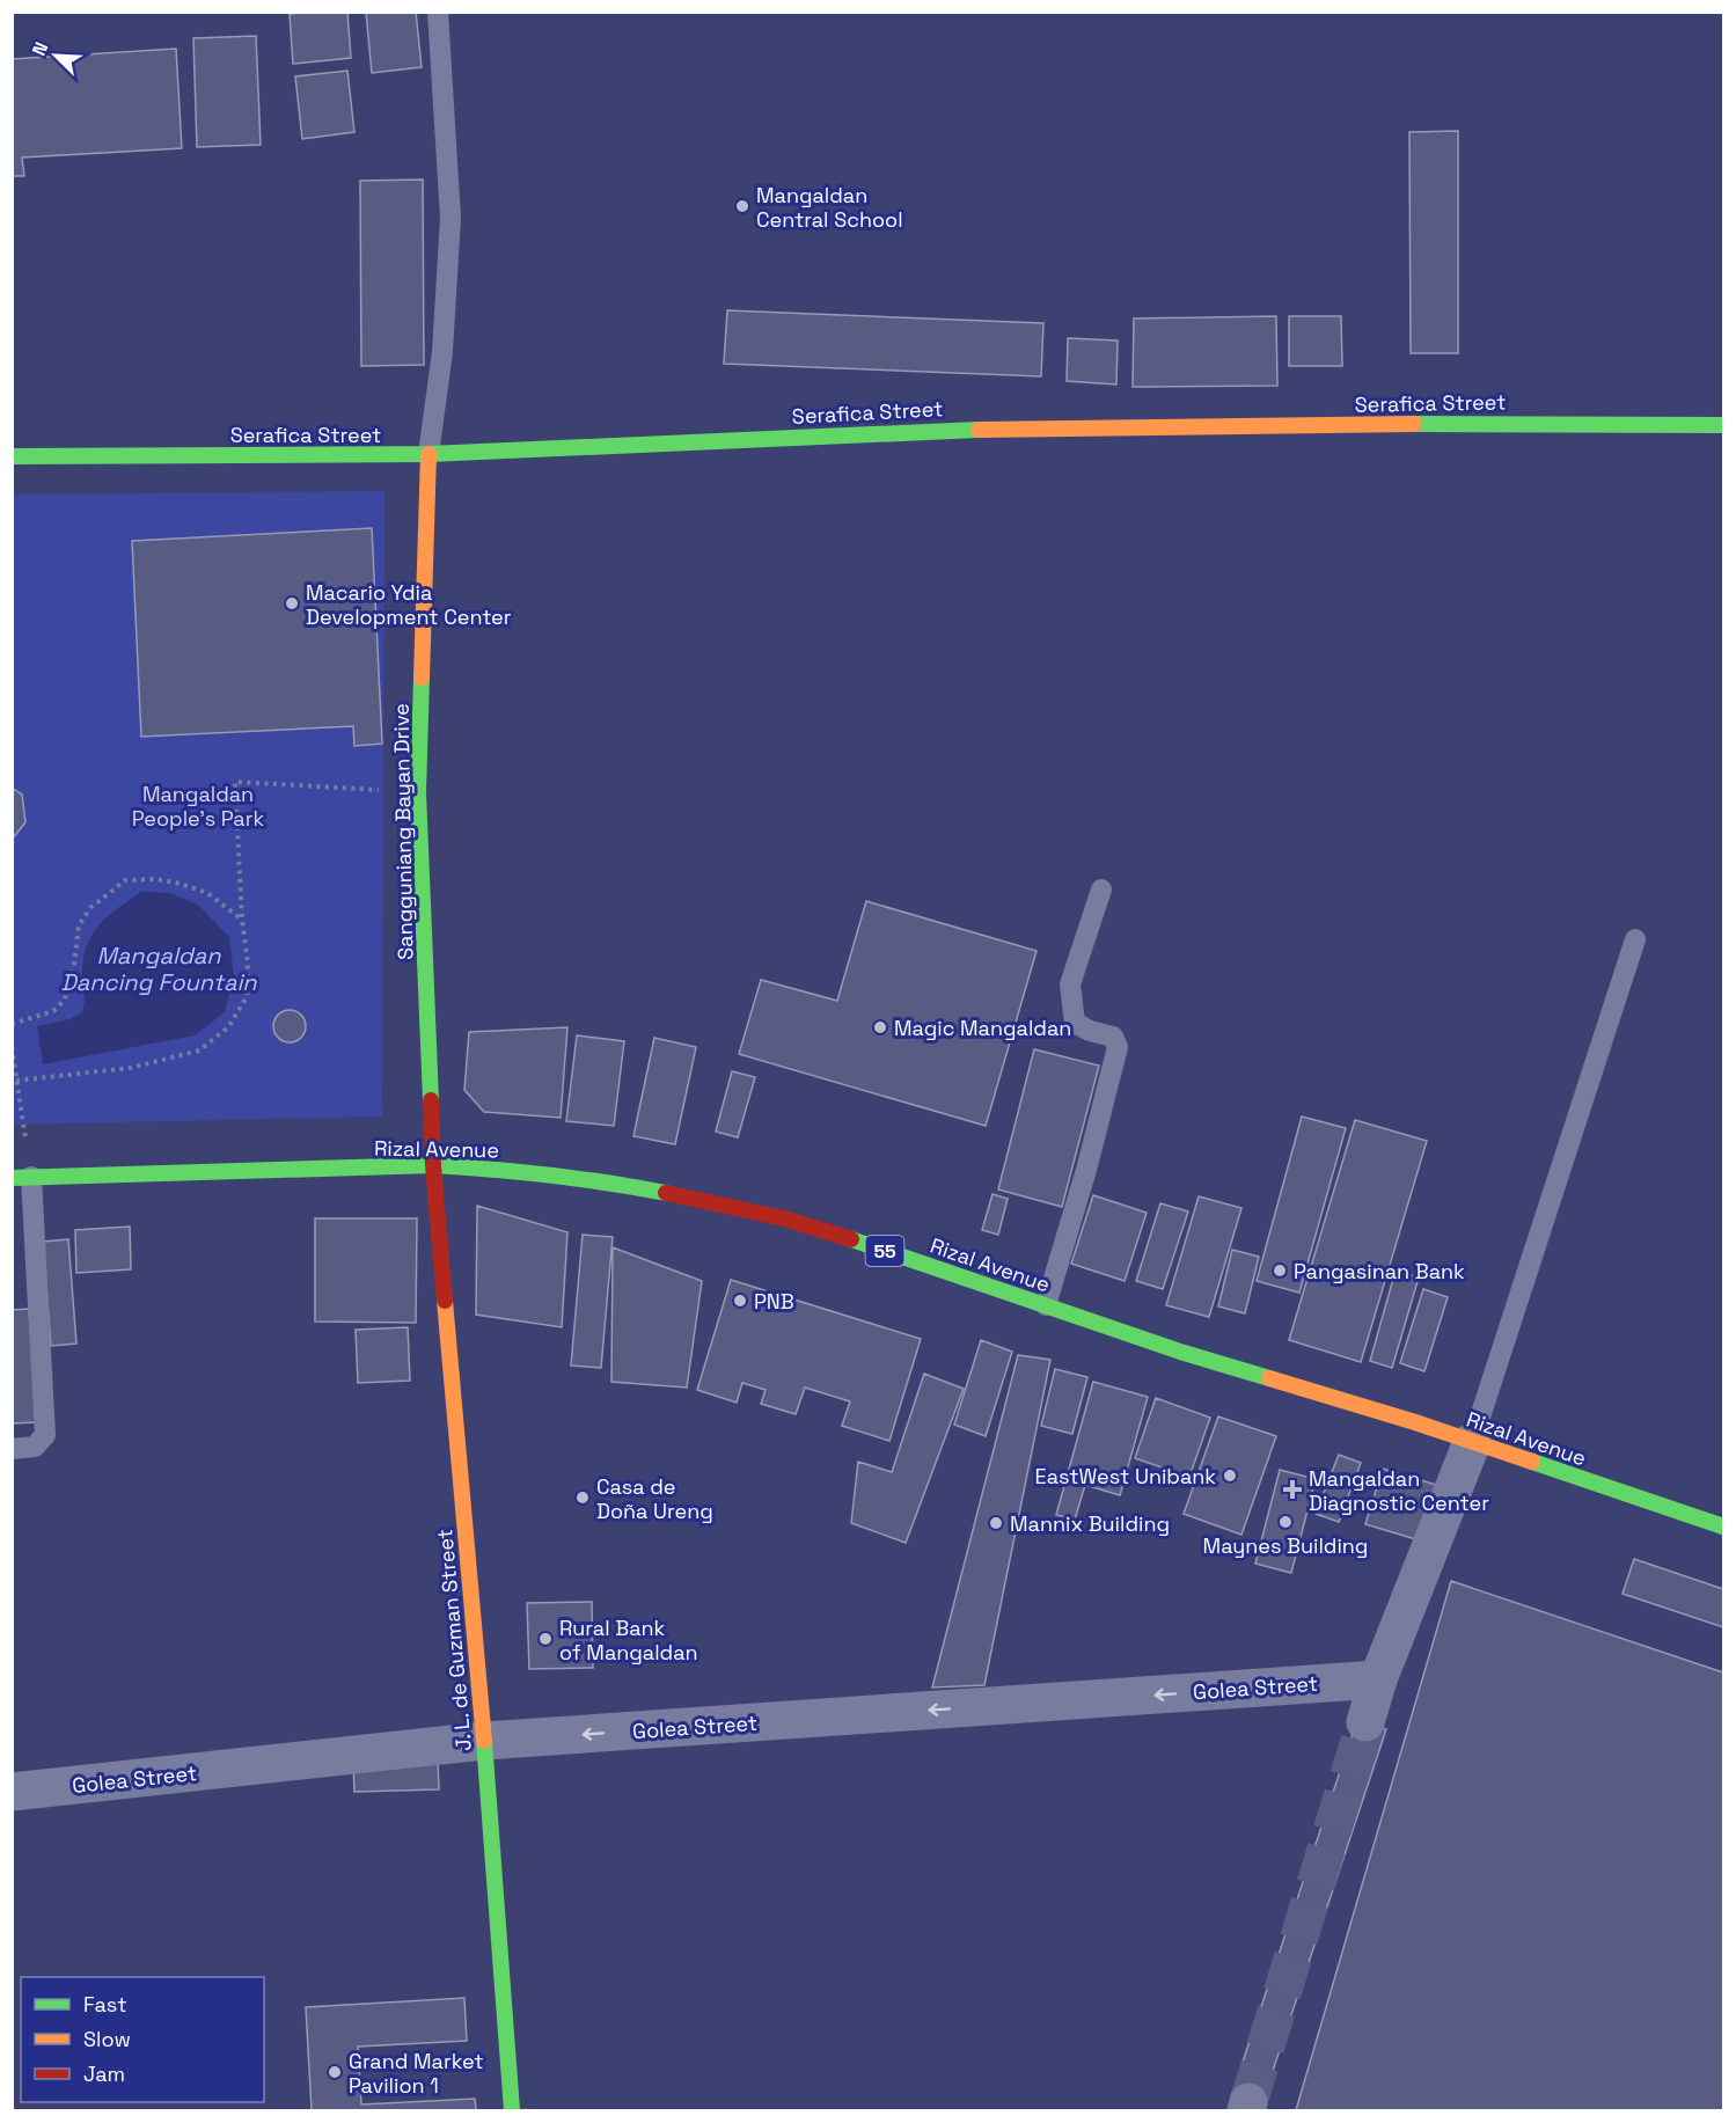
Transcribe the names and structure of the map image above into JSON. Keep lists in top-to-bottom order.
{
  "streets": {
    "main road": [
      "Serafica Street",
      "Sangguniang Bayan Drive",
      "Rizal Avenue",
      "55",
      "J. L. de Guzman Street"
    ],
    "street": ["Golea Street"]
  },
  "crossings": [
    ["Serafica Street", "Sangguniang Bayan Drive"],
    ["Sangguniang Bayan Drive", "Rizal Avenue"],
    ["Sangguniang Bayan Drive", "J. L. de Guzman Street"],
    ["Rizal Avenue", "J. L. de Guzman Street"],
    ["J. L. de Guzman Street", "Golea Street"]
  ],
  "one_way": ["Golea Street"],
  "water": ["Mangaldan Dancing Fountain"],
  "parks": ["Mangaldan People's Park"],
  "places": {
    "other": [
      "Mangaldan Central School",
      "Macario Ydia Development Center",
      "Magic Mangaldan",
      "Pangasinan Bank",
      "PNB",
      "EastWest Unibank",
      "Casa de Doña Ureng",
      "Maynes Building",
      "Mannix Building",
      "Rural Bank of Mangaldan",
      "Grand Market Pavilion 1"
    ],
    "health": ["Mangaldan Diagnostic Center"]
  },
  "legend": ["Fast", "Slow", "Jam"],
  "north": "top left"
}
